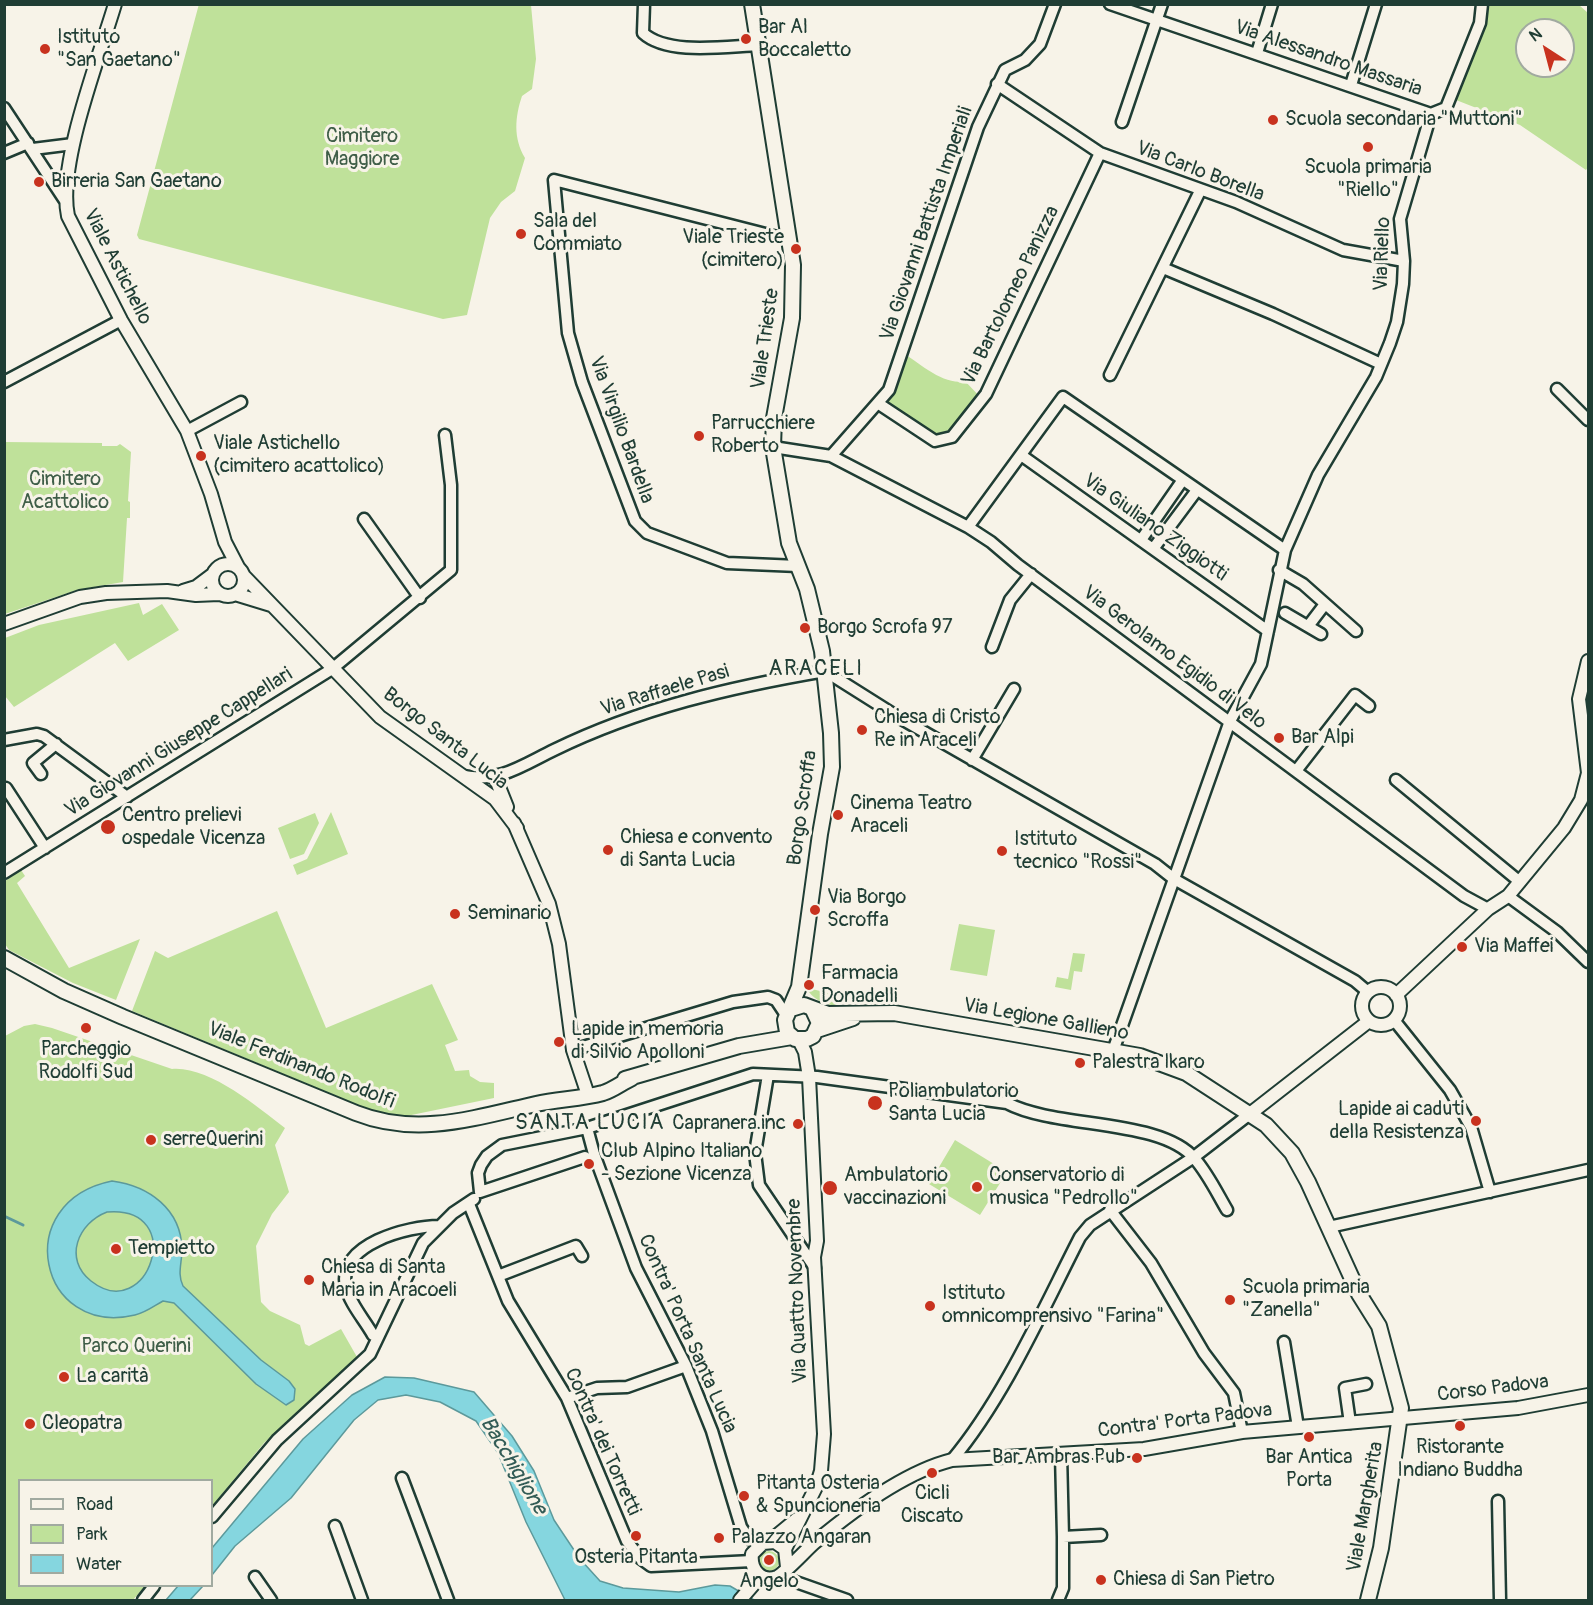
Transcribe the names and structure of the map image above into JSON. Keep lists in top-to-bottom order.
{
  "streets": {
    "main road": [
      "Viale Trieste",
      "Borgo Scroffa",
      "Via Legione Gallieno",
      "Viale Ferdinando Rodolfi",
      "Viale Margherita"
    ],
    "street": [
      "Via Alessandro Massaria",
      "Via Carlo Borella",
      "Via Giovanni Battista Imperiali",
      "Via Riello",
      "Viale Astichello",
      "Via Bartolomeo Panizza",
      "Via Virgilio Bardella",
      "Via Giuliano Ziggiotti",
      "Via Gerolamo Egidio di Velo",
      "Via Raffaele Pasi",
      "Borgo Santa Lucia",
      "Via Giovanni Giuseppe Cappellari",
      "Via Quattro Novembre",
      "Contra' Porta Santa Lucia",
      "Corso Padova",
      "Contra' Porta Padova",
      "Contra' dei Torretti"
    ]
  },
  "crossings": [
    ["Via Alessandro Massaria", "Via Riello"],
    ["Via Carlo Borella", "Via Giovanni Battista Imperiali"],
    ["Via Carlo Borella", "Via Riello"],
    ["Via Carlo Borella", "Via Bartolomeo Panizza"],
    ["Via Giovanni Battista Imperiali", "Via Bartolomeo Panizza"],
    ["Via Giovanni Battista Imperiali", "Via Gerolamo Egidio di Velo"],
    ["Via Riello", "Via Giuliano Ziggiotti"],
    ["Via Riello", "Via Gerolamo Egidio di Velo"],
    ["Via Riello", "Via Legione Gallieno"],
    ["Viale Astichello", "Borgo Santa Lucia"],
    ["Viale Trieste", "Via Virgilio Bardella"],
    ["Viale Trieste", "Via Gerolamo Egidio di Velo"],
    ["Viale Trieste", "Borgo Scroffa"],
    ["Via Virgilio Bardella", "Borgo Scroffa"],
    ["Via Raffaele Pasi", "Borgo Santa Lucia"],
    ["Via Raffaele Pasi", "Borgo Scroffa"],
    ["Borgo Santa Lucia", "Via Giovanni Giuseppe Cappellari"],
    ["Borgo Scroffa", "Via Legione Gallieno"],
    ["Borgo Scroffa", "Via Quattro Novembre"],
    ["Via Legione Gallieno", "Via Quattro Novembre"],
    ["Via Legione Gallieno", "Corso Padova"],
    ["Via Legione Gallieno", "Contra' Porta Padova"],
    ["Via Legione Gallieno", "Viale Margherita"],
    ["Via Quattro Novembre", "Contra' Porta Santa Lucia"],
    ["Via Quattro Novembre", "Contra' Porta Padova"],
    ["Via Quattro Novembre", "Contra' dei Torretti"],
    ["Corso Padova", "Contra' Porta Padova"],
    ["Corso Padova", "Viale Margherita"],
    ["Contra' Porta Padova", "Contra' dei Torretti"],
    ["Contra' Porta Padova", "Viale Margherita"]
  ],
  "districts": ["ARACELI", "SANTA LUCIA"],
  "water": ["Bacchiglione"],
  "parks": ["Cimitero Maggiore", "Cimitero Acattolico", "Parco Querini"],
  "places": [
    "Bar Al Boccaletto",
    "Istituto \"San Gaetano\"",
    "Scuola secondaria \"Muttoni\"",
    "Scuola primaria \"Riello\"",
    "Birreria San Gaetano",
    "Sala del Commiato",
    "Viale Trieste (cimitero)",
    "Parrucchiere Roberto",
    "Viale Astichello (cimitero acattolico)",
    "Borgo Scrofa 97",
    "Chiesa di Cristo Re in Araceli",
    "Bar Alpi",
    "Cinema Teatro Araceli",
    "Centro prelievi ospedale Vicenza",
    "Chiesa e convento di Santa Lucia",
    "Istituto tecnico \"Rossi\"",
    "Via Borgo Scroffa",
    "Seminario",
    "Via Maffei",
    "Farmacia Donadelli",
    "Parcheggio Rodolfi Sud",
    "Lapide in memoria di Silvio Apolloni",
    "Palestra Ikaro",
    "Poliambulatorio Santa Lucia",
    "Lapide ai caduti della Resistenza",
    "Capranera.inc",
    "serreQuerini",
    "Club Alpino Italiano - Sezione Vicenza",
    "Conservatorio di musica \"Pedrollo\"",
    "Ambulatorio vaccinazioni",
    "Tempietto",
    "Chiesa di Santa Maria in Aracoeli",
    "Scuola primaria \"Zanella\"",
    "Istituto omnicomprensivo \"Farina\"",
    "La carità",
    "Cleopatra",
    "Ristorante Indiano Buddha",
    "Bar Antica Porta",
    "Bar Ambras Pub",
    "Cicli Ciscato",
    "Pitanta Osteria & Spuncioneria",
    "Osteria Pitanta",
    "Palazzo Angaran",
    "Angelo",
    "Chiesa di San Pietro"
  ],
  "legend": ["Road", "Park", "Water"],
  "north": "top left"
}
